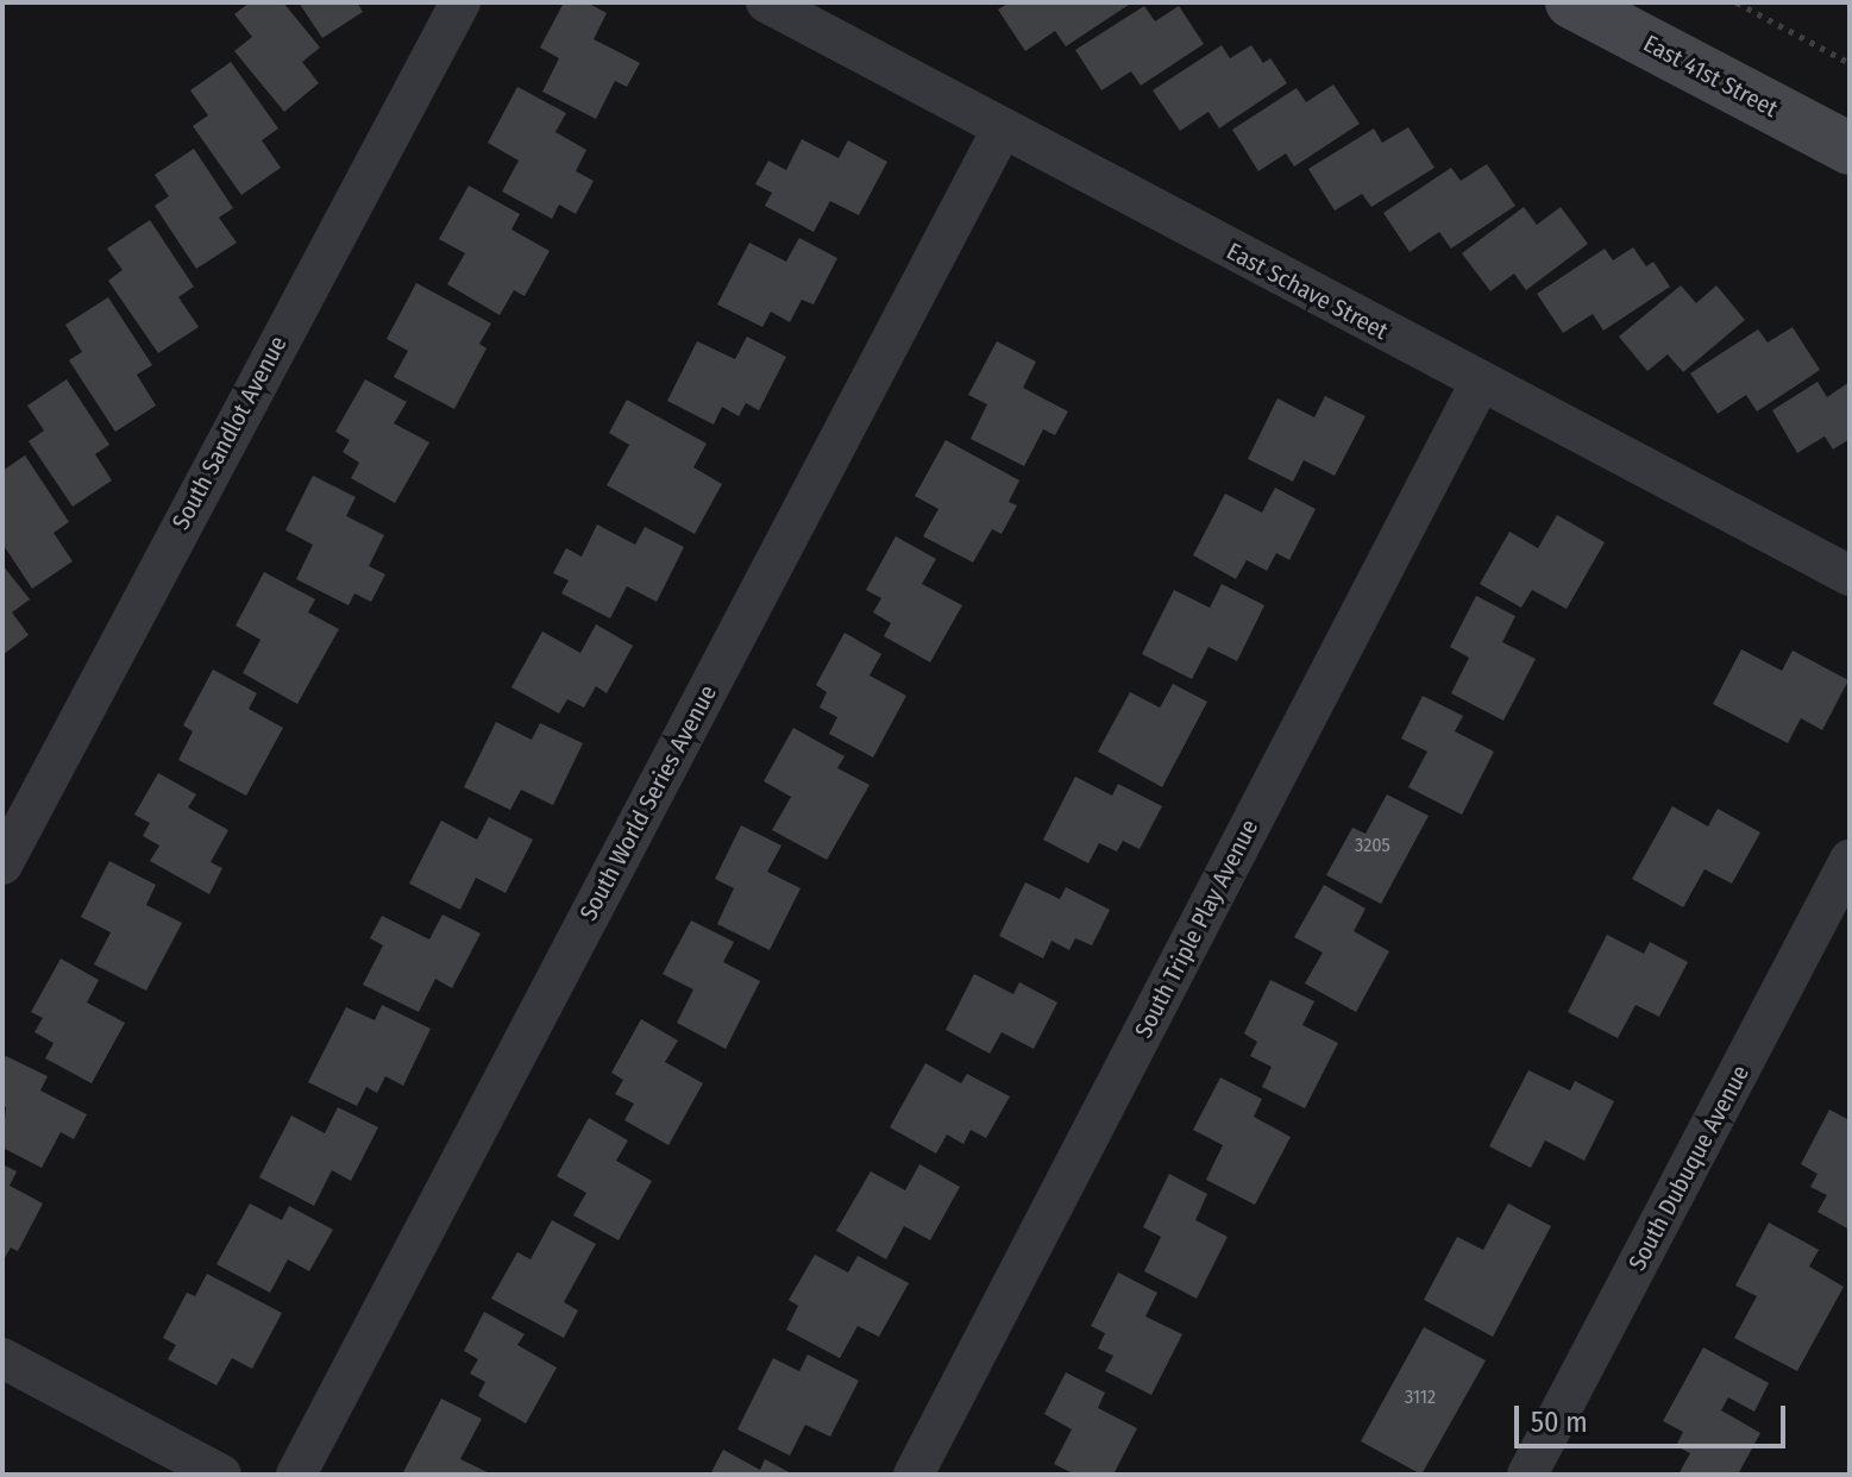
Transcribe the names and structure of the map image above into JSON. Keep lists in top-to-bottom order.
{
  "streets": {
    "main road": ["East 41st Street"],
    "street": [
      "East Schave Street",
      "South Sandlot Avenue",
      "South World Series Avenue",
      "South Triple Play Avenue",
      "South Dubuque Avenue"
    ]
  },
  "crossings": [
    ["East Schave Street", "South World Series Avenue"],
    ["East Schave Street", "South Triple Play Avenue"]
  ],
  "house_numbers": ["3205", "3112"],
  "scale_bar": "50 m"
}
